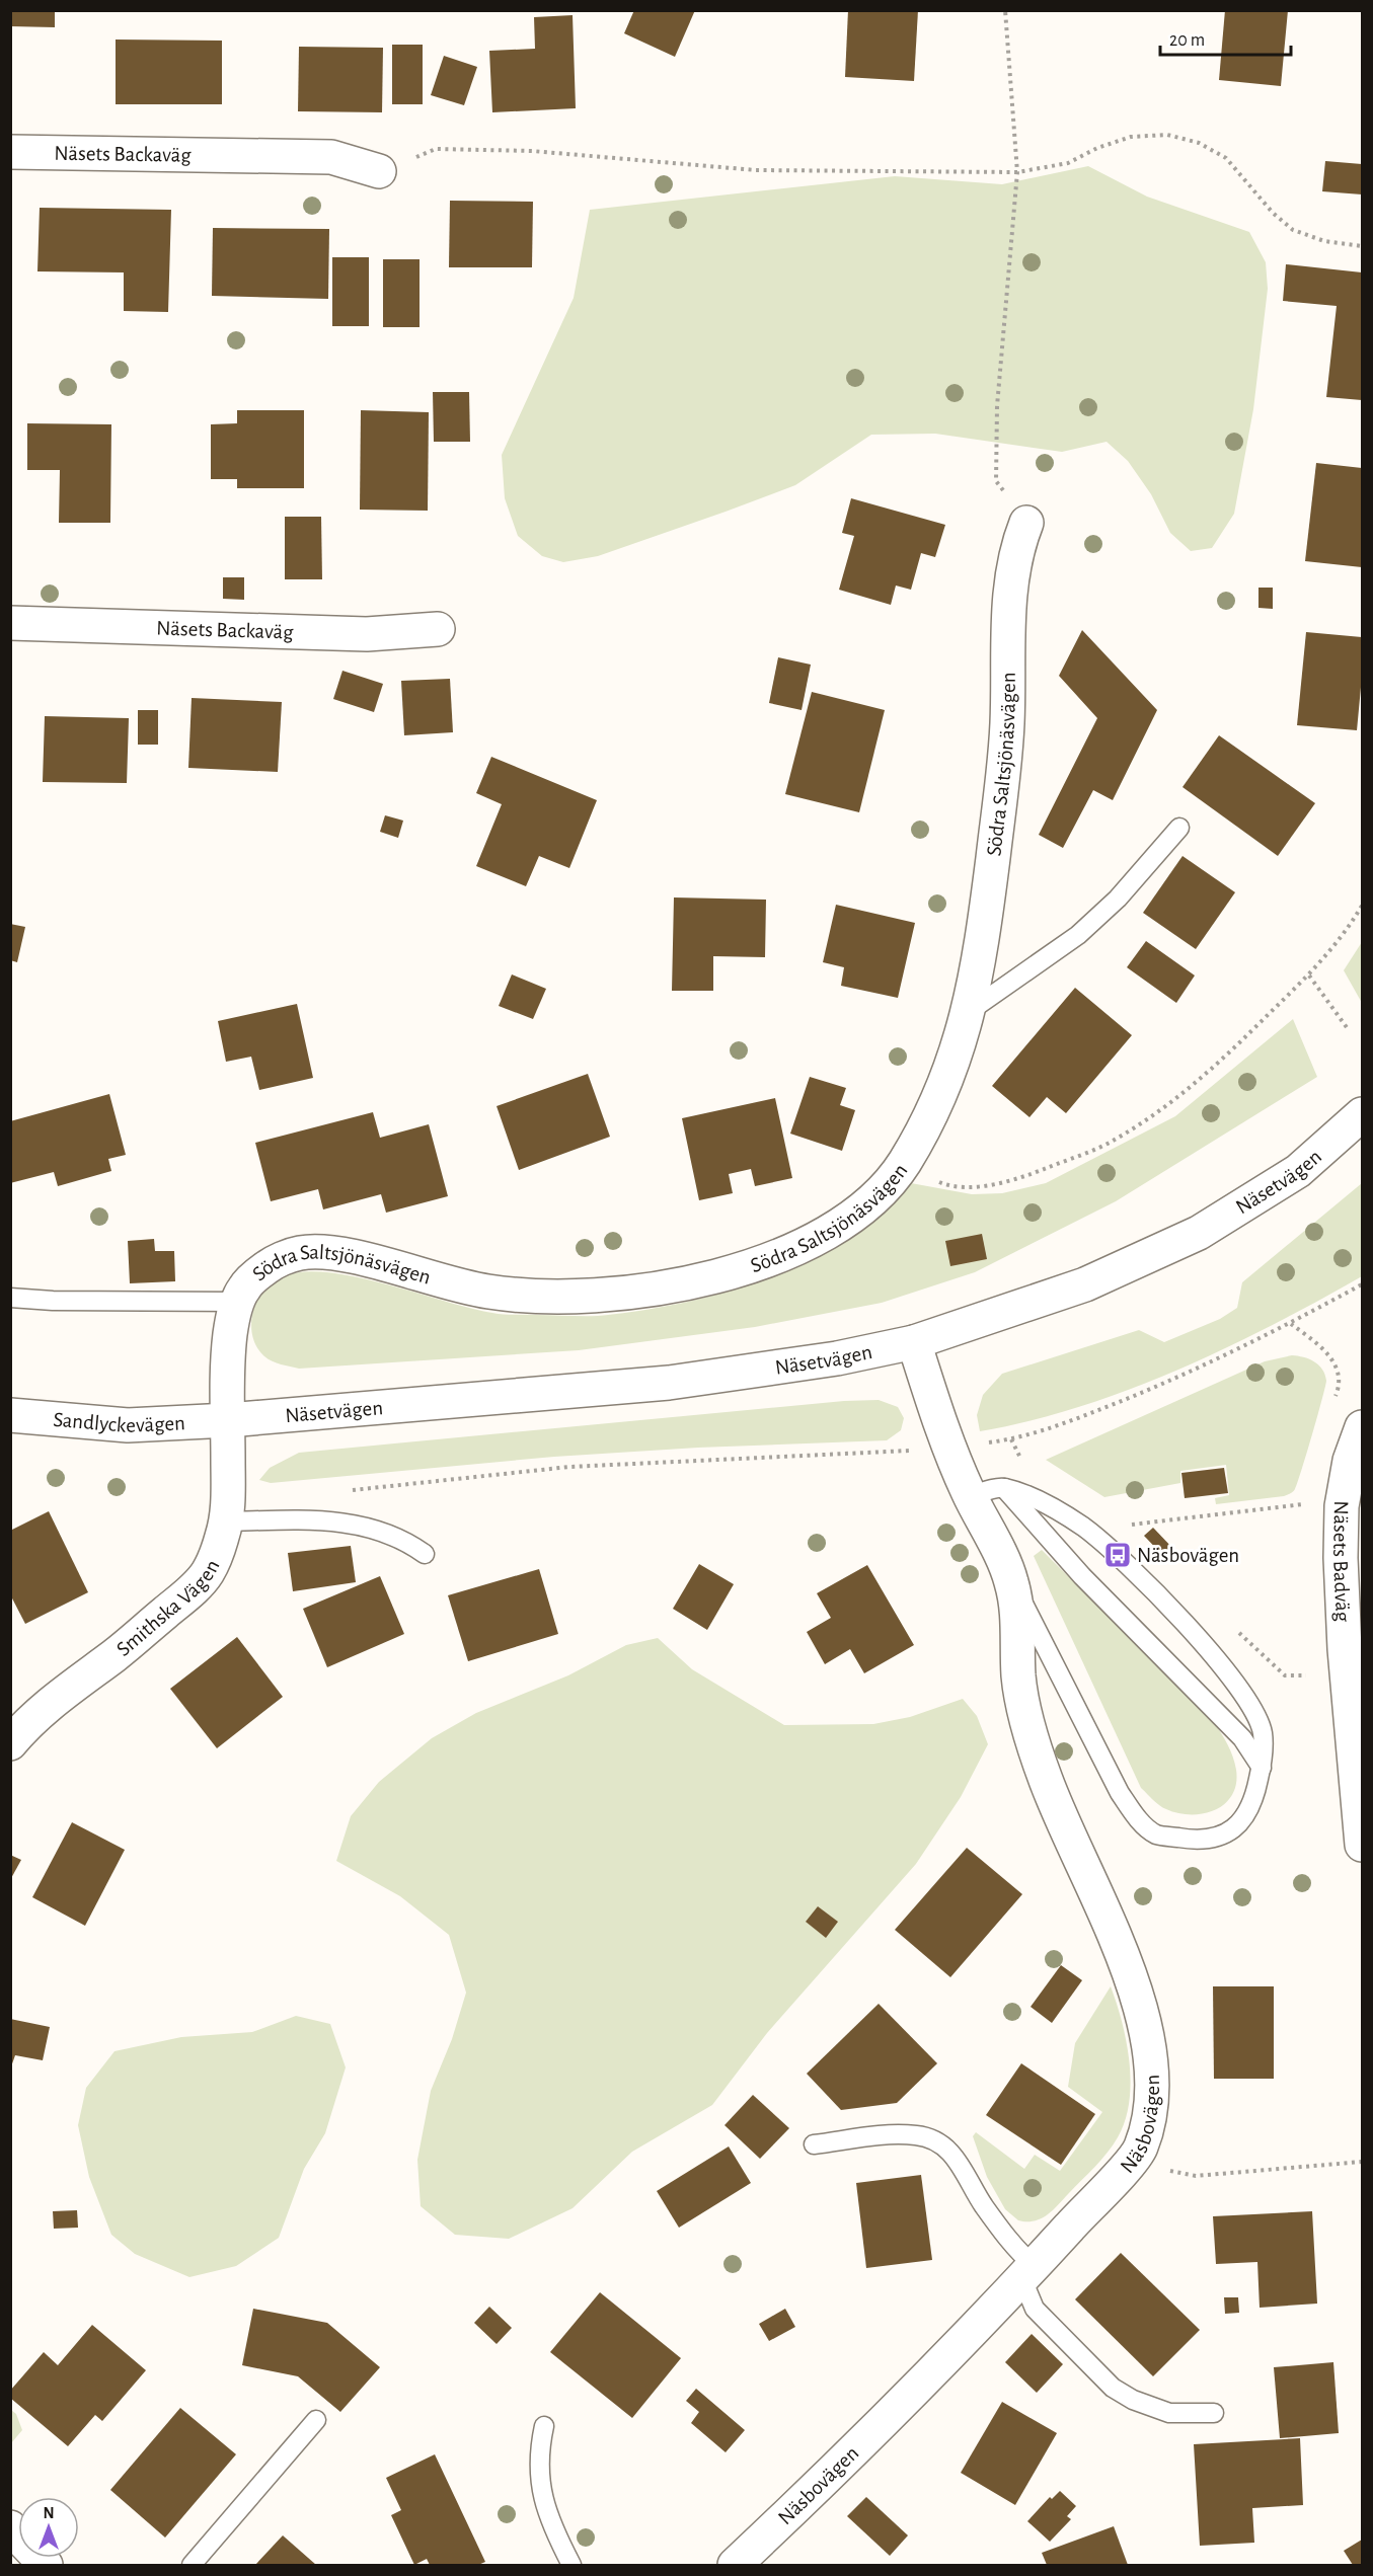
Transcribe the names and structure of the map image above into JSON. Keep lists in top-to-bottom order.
{
  "streets": {
    "street": [
      "Näsets Backaväg",
      "Södra Saltsjönäsvägen",
      "Näsetvägen",
      "Sandlyckevägen",
      "Näsets Badväg",
      "Smithska Vägen",
      "Näsbovägen"
    ]
  },
  "crossings": [
    ["Södra Saltsjönäsvägen", "Näsetvägen"],
    ["Södra Saltsjönäsvägen", "Sandlyckevägen"],
    ["Södra Saltsjönäsvägen", "Smithska Vägen"],
    ["Näsetvägen", "Sandlyckevägen"],
    ["Näsetvägen", "Smithska Vägen"],
    ["Näsetvägen", "Näsbovägen"],
    ["Sandlyckevägen", "Smithska Vägen"]
  ],
  "places": {
    "bus stop": ["Näsbovägen"]
  },
  "scale_bar": "20 m",
  "north": "top"
}
